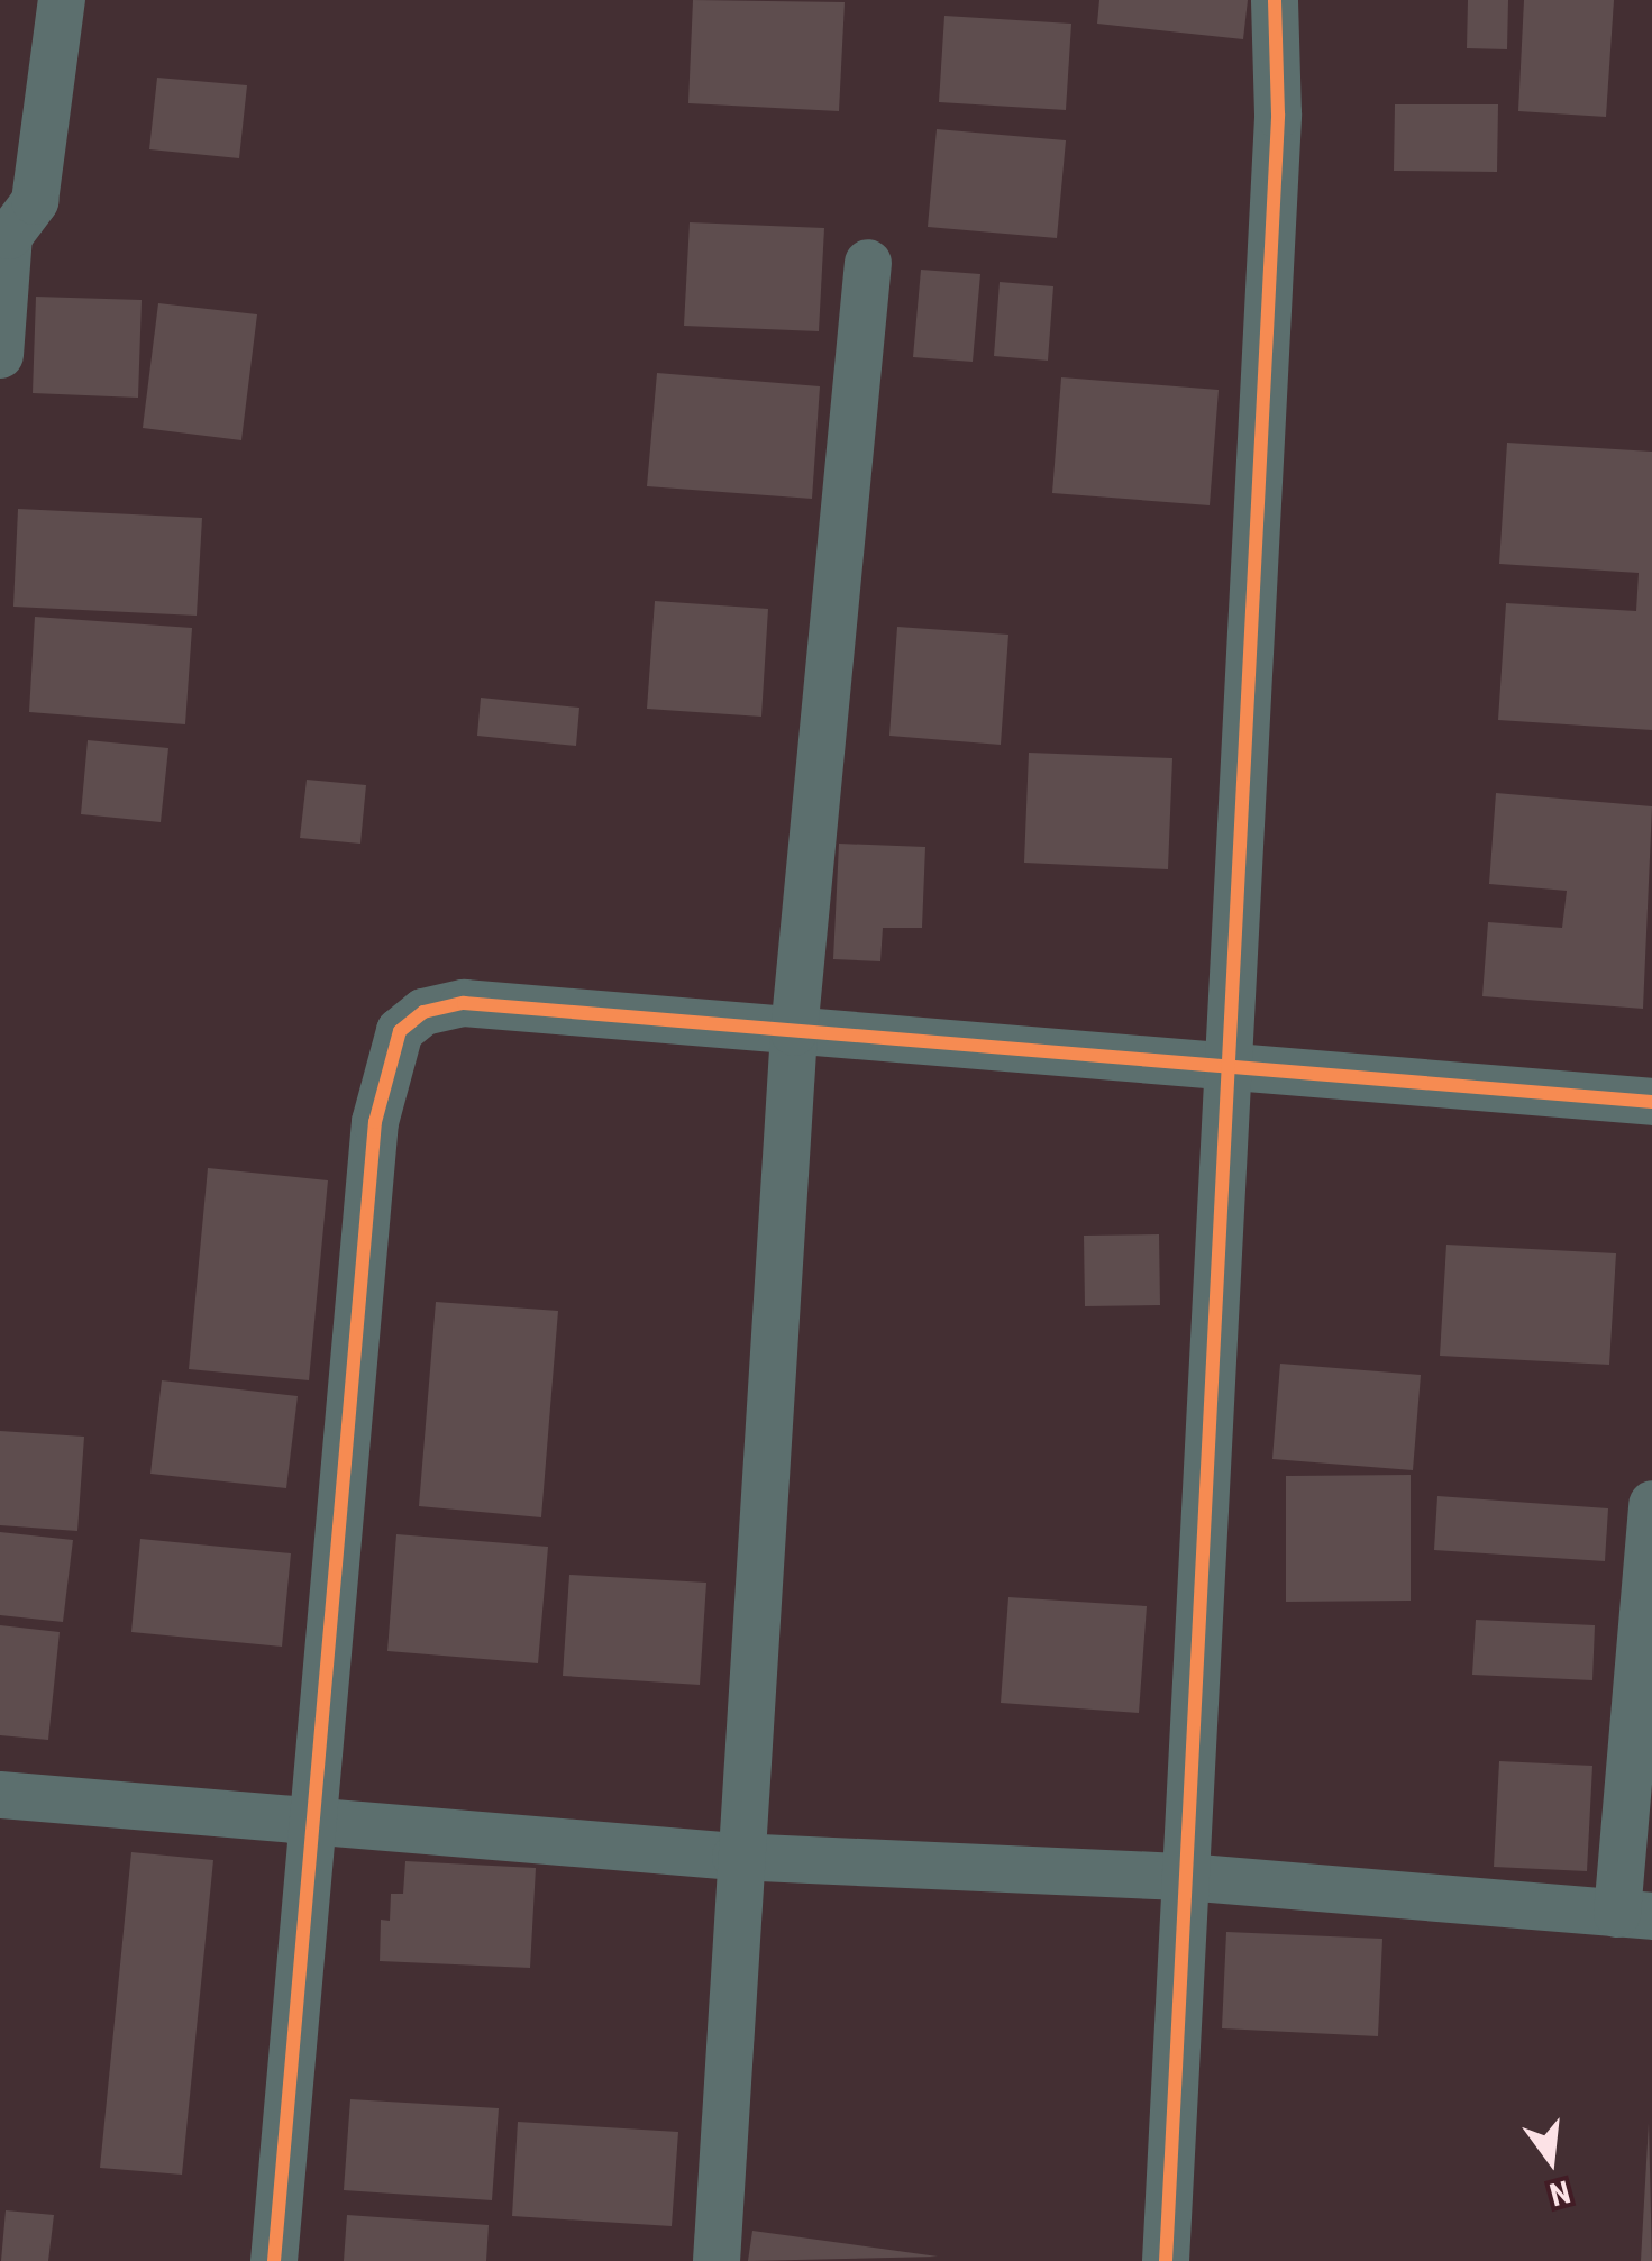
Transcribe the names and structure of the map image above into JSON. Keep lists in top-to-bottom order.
{
  "north": "bottom"
}
